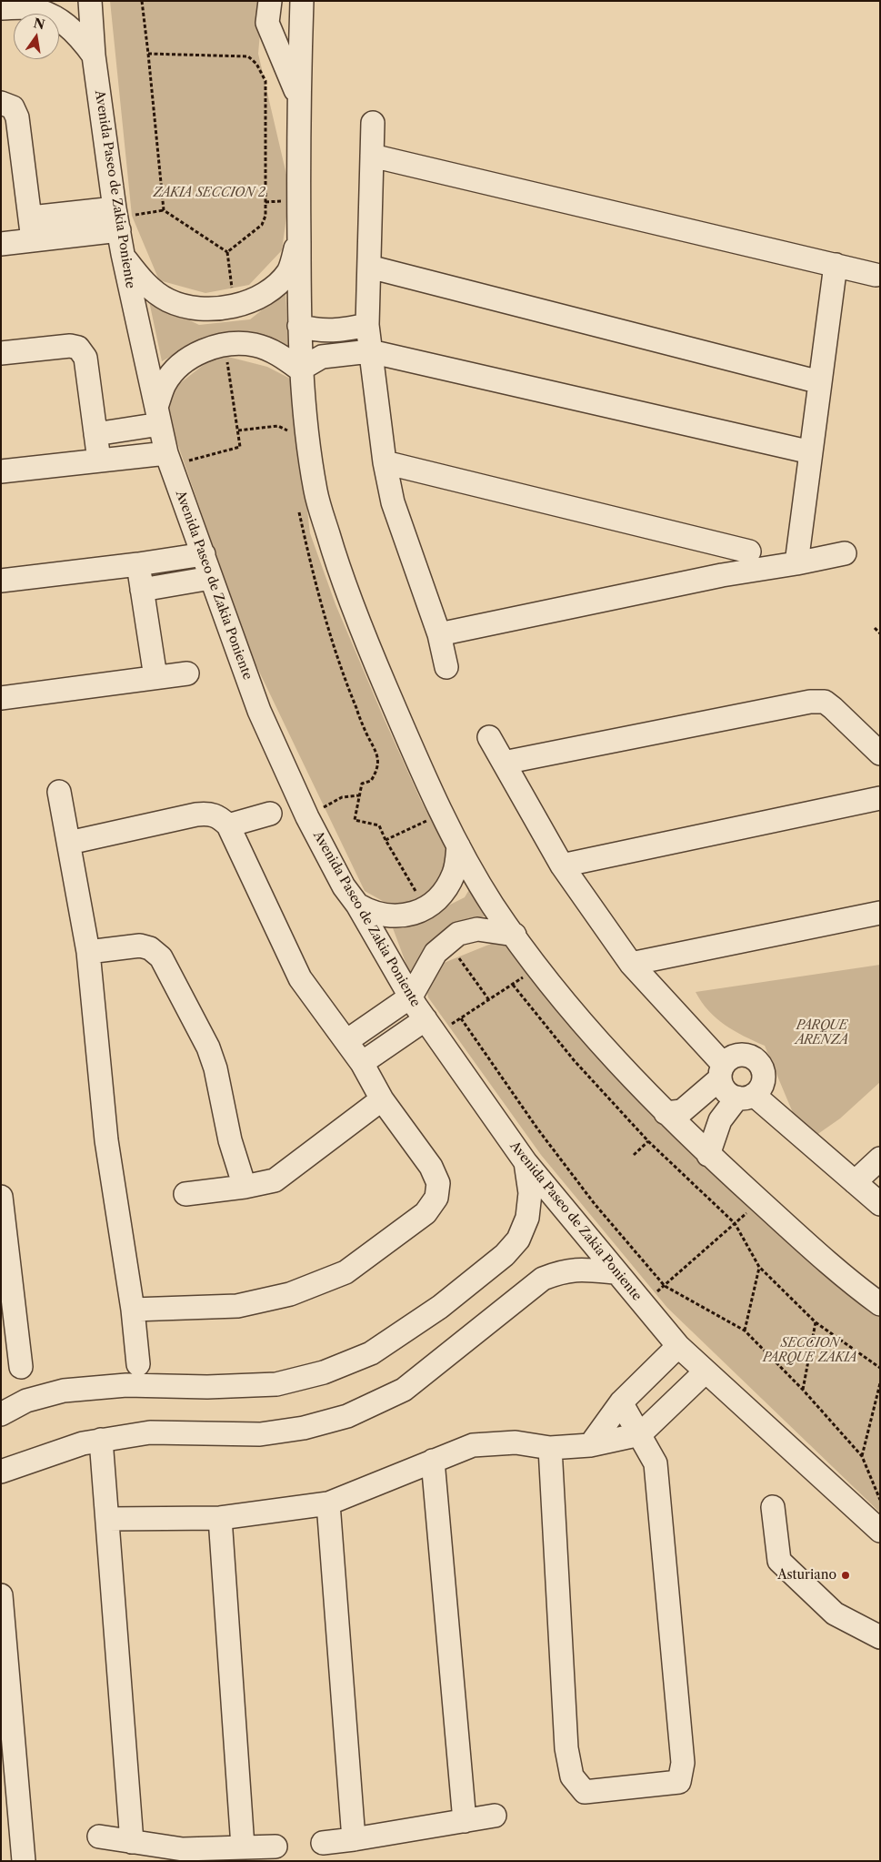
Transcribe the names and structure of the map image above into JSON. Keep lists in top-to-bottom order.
{
  "streets": {
    "street": ["Avenida Paseo de Zakia Poniente"]
  },
  "parks": ["ZAKIA SECCION 2", "PARQUE ARENZA", "SECCION PARQUE ZAKIA"],
  "places": ["Asturiano"],
  "north": "top"
}
